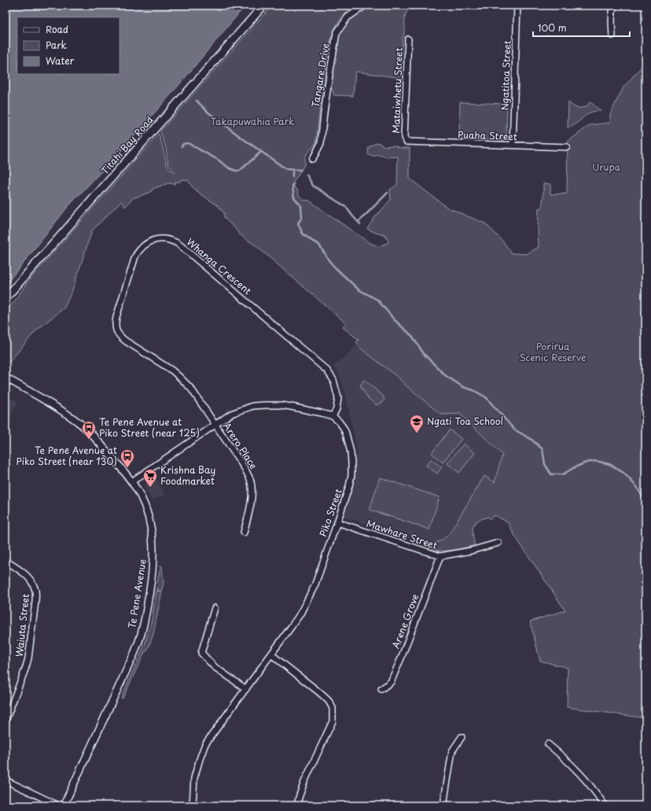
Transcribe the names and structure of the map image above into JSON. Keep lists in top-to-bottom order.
{
  "streets": {
    "main road": ["Titahi Bay Road"],
    "street": [
      "Tangare Drive",
      "Ngatitoa Street",
      "Mataiwhetu Street",
      "Puaha Street",
      "Whanga Crescent",
      "Arero Place",
      "Piko Street",
      "Mawhare Street",
      "Te Pene Avenue",
      "Arene Grove",
      "Waiuta Street"
    ]
  },
  "crossings": [
    ["Ngatitoa Street", "Puaha Street"],
    ["Mataiwhetu Street", "Puaha Street"],
    ["Whanga Crescent", "Arero Place"],
    ["Whanga Crescent", "Piko Street"],
    ["Piko Street", "Mawhare Street"],
    ["Mawhare Street", "Arene Grove"]
  ],
  "parks": ["Takapuwahia Park", "Urupa", "Porirua Scenic Reserve"],
  "places": {
    "school or university": ["Ngati Toa School"],
    "bus stop": ["Te Pene Avenue at Piko Street (near 125)", "Te Pene Avenue at Piko Street (near 130)"],
    "supermarket": ["Krishna Bay Foodmarket"]
  },
  "legend": ["Road", "Park", "Water"],
  "scale_bar": "100 m"
}
